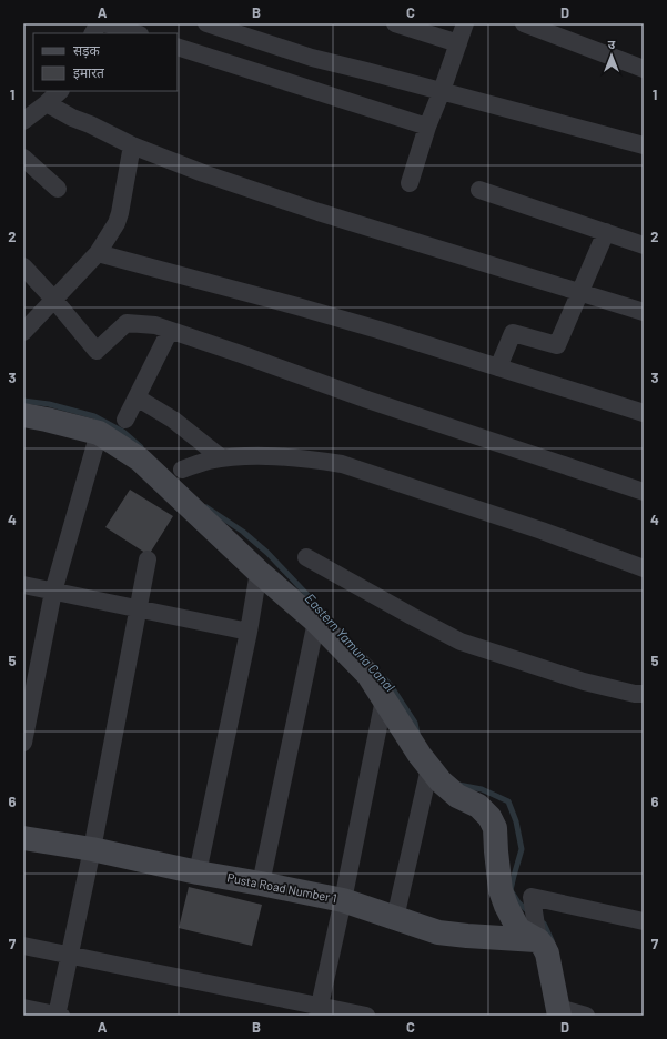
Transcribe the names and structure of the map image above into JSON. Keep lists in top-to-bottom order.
{
  "streets": {
    "street": ["Pusta Road Number 1"]
  },
  "water": ["Eastern Yamuna Canal"],
  "legend": ["सड़क", "इमारत"],
  "north": "top",
  "grid": {
    "columns": [
      "A",
      "B",
      "C",
      "D"
    ],
    "rows": [
      "1",
      "2",
      "3",
      "4",
      "5",
      "6",
      "7"
    ]
  }
}
